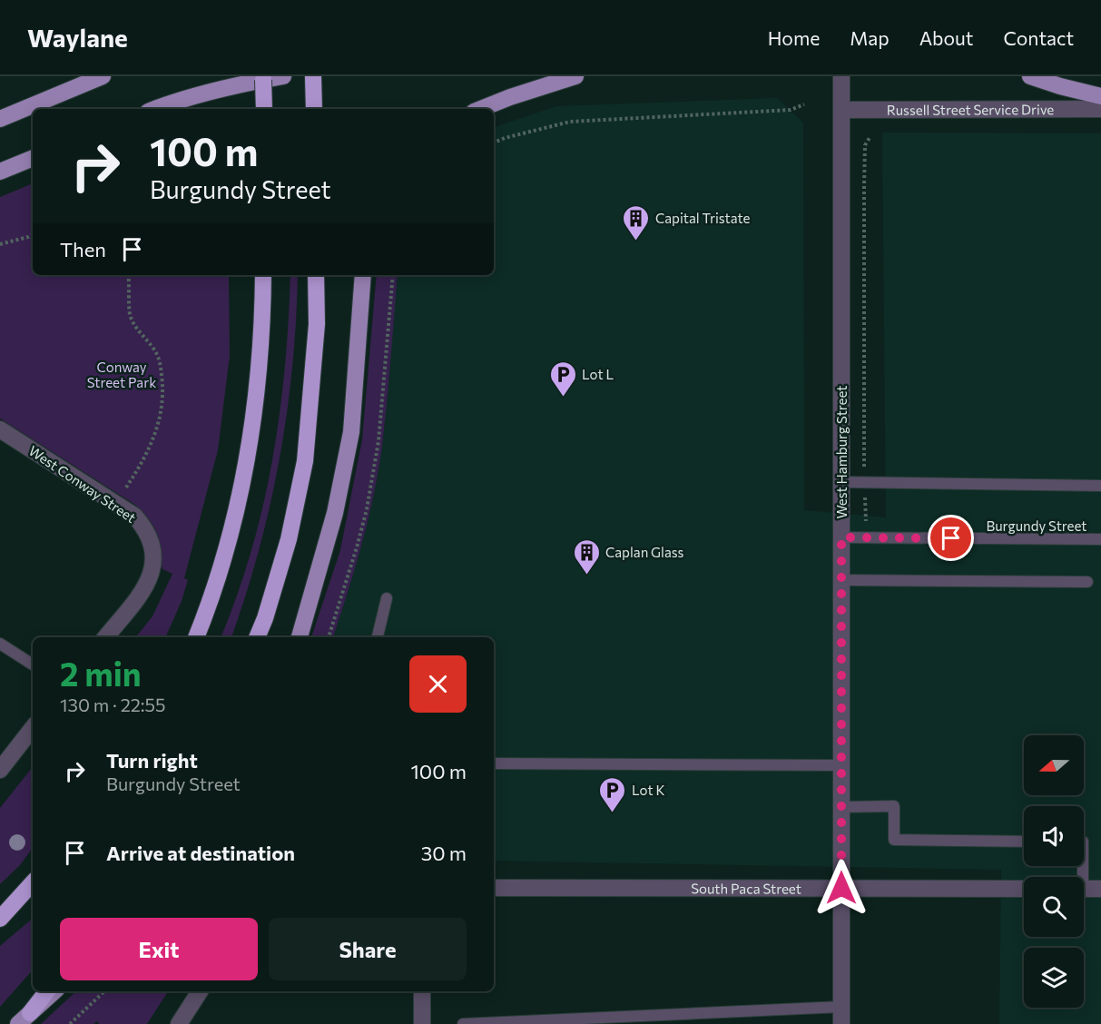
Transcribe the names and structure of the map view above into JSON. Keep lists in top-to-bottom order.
{
  "streets": {
    "street": [
      "Russell Street Service Drive",
      "West Hamburg Street",
      "West Conway Street",
      "South Paca Street"
    ],
    "lane": ["Burgundy Street"]
  },
  "crossings": [
    ["Russell Street Service Drive", "West Hamburg Street"],
    ["West Hamburg Street", "Burgundy Street"],
    ["West Hamburg Street", "South Paca Street"]
  ],
  "parks": ["Conway Street Park"],
  "places": {
    "building": ["Capital Tristate", "Caplan Glass"],
    "parking": ["Lot L", "Lot K"]
  },
  "north": "left",
  "page": {
    "header": "Waylane",
    "nav": [
      "Home",
      "Map",
      "About",
      "Contact"
    ],
    "turn": ["100 m", "Burgundy Street"],
    "then": "Then",
    "heading": ["2 min", "130 m · 22:55"],
    "list": [
      {
        "name": "Turn right",
        "note": "Burgundy Street",
        "value": "100 m"
      },
      {
        "name": "Arrive at destination",
        "value": "30 m"
      }
    ],
    "buttons": ["Exit", "Share"]
  }
}
